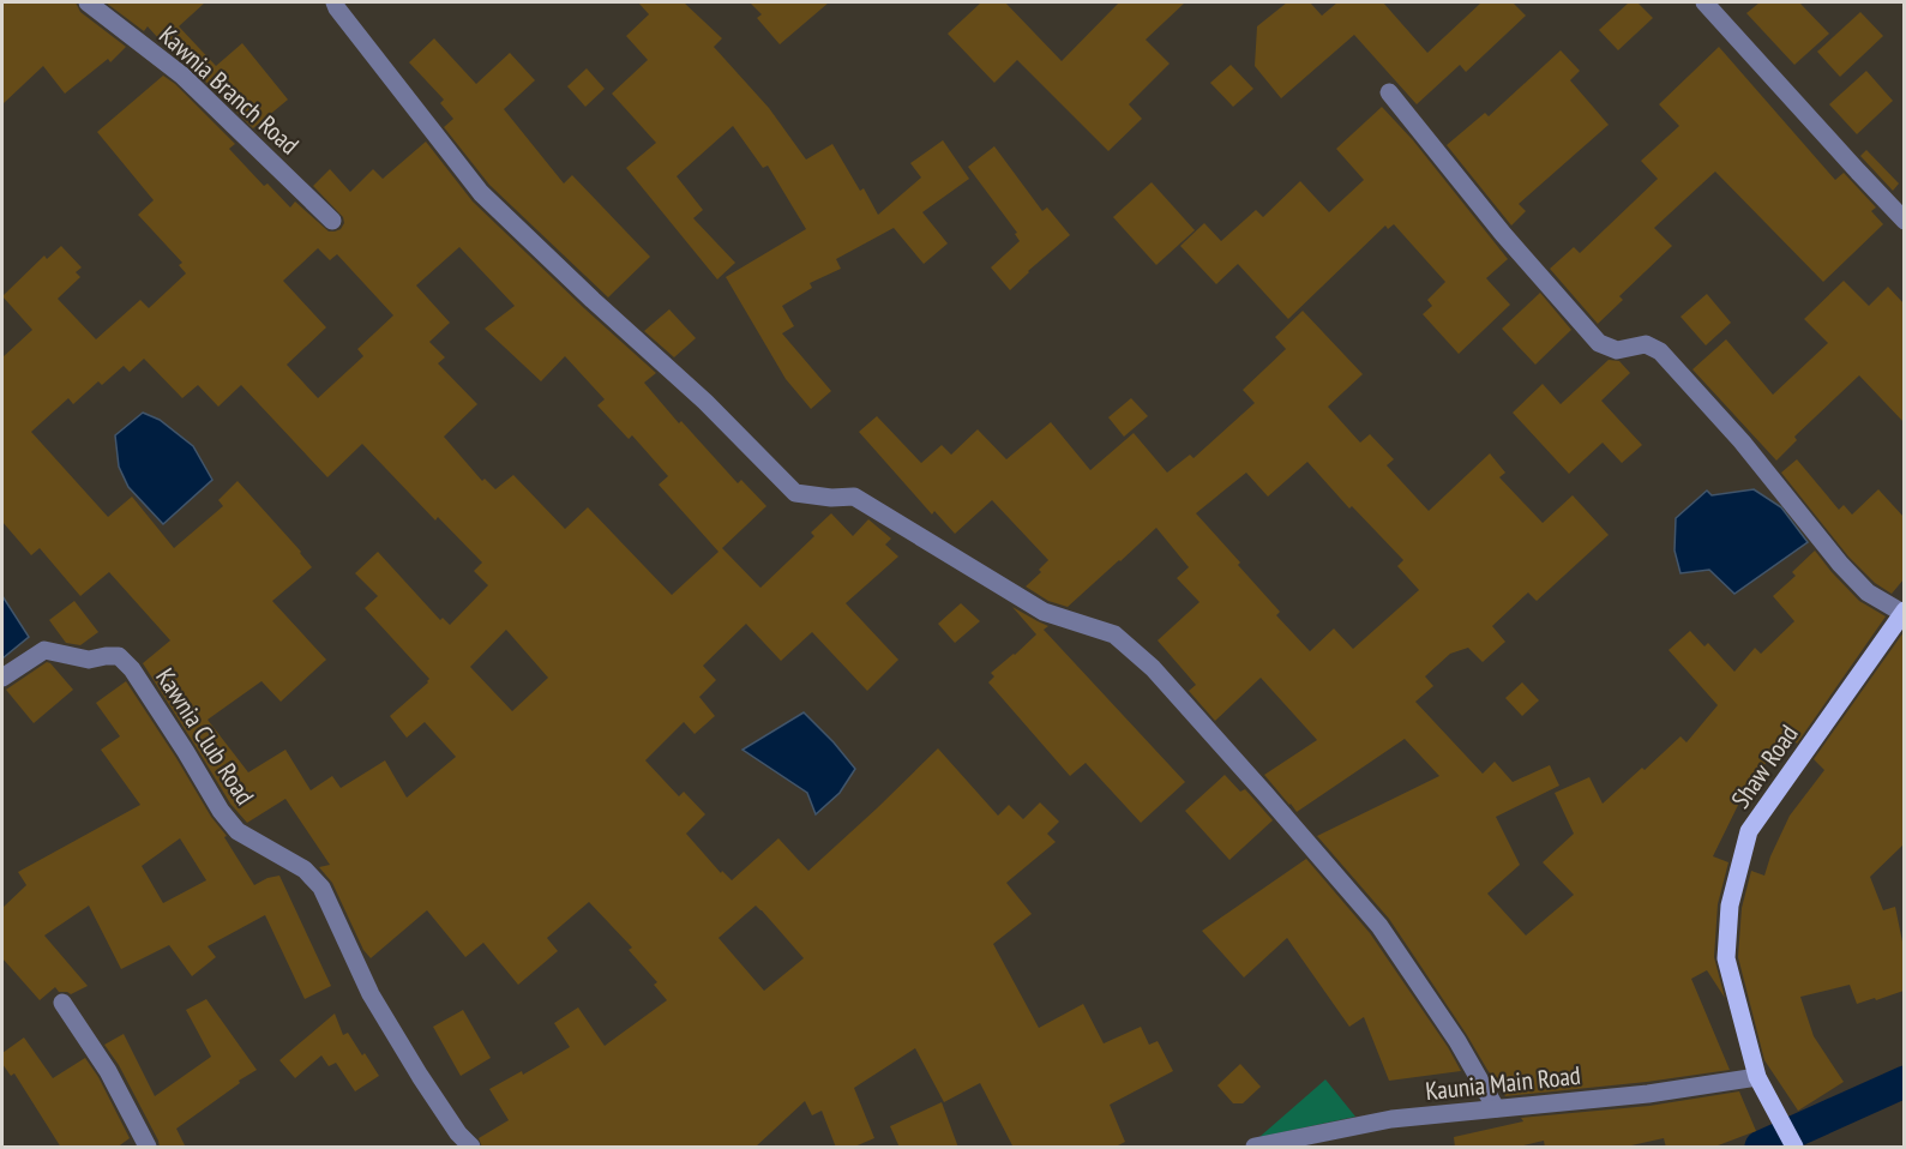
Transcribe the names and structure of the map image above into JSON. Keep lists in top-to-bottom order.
{
  "streets": {
    "main road": ["Shaw Road"],
    "street": ["Kawnia Branch Road", "Kawnia Club Road", "Kaunia Main Road"]
  },
  "crossings": [
    ["Shaw Road", "Kaunia Main Road"]
  ]
}
